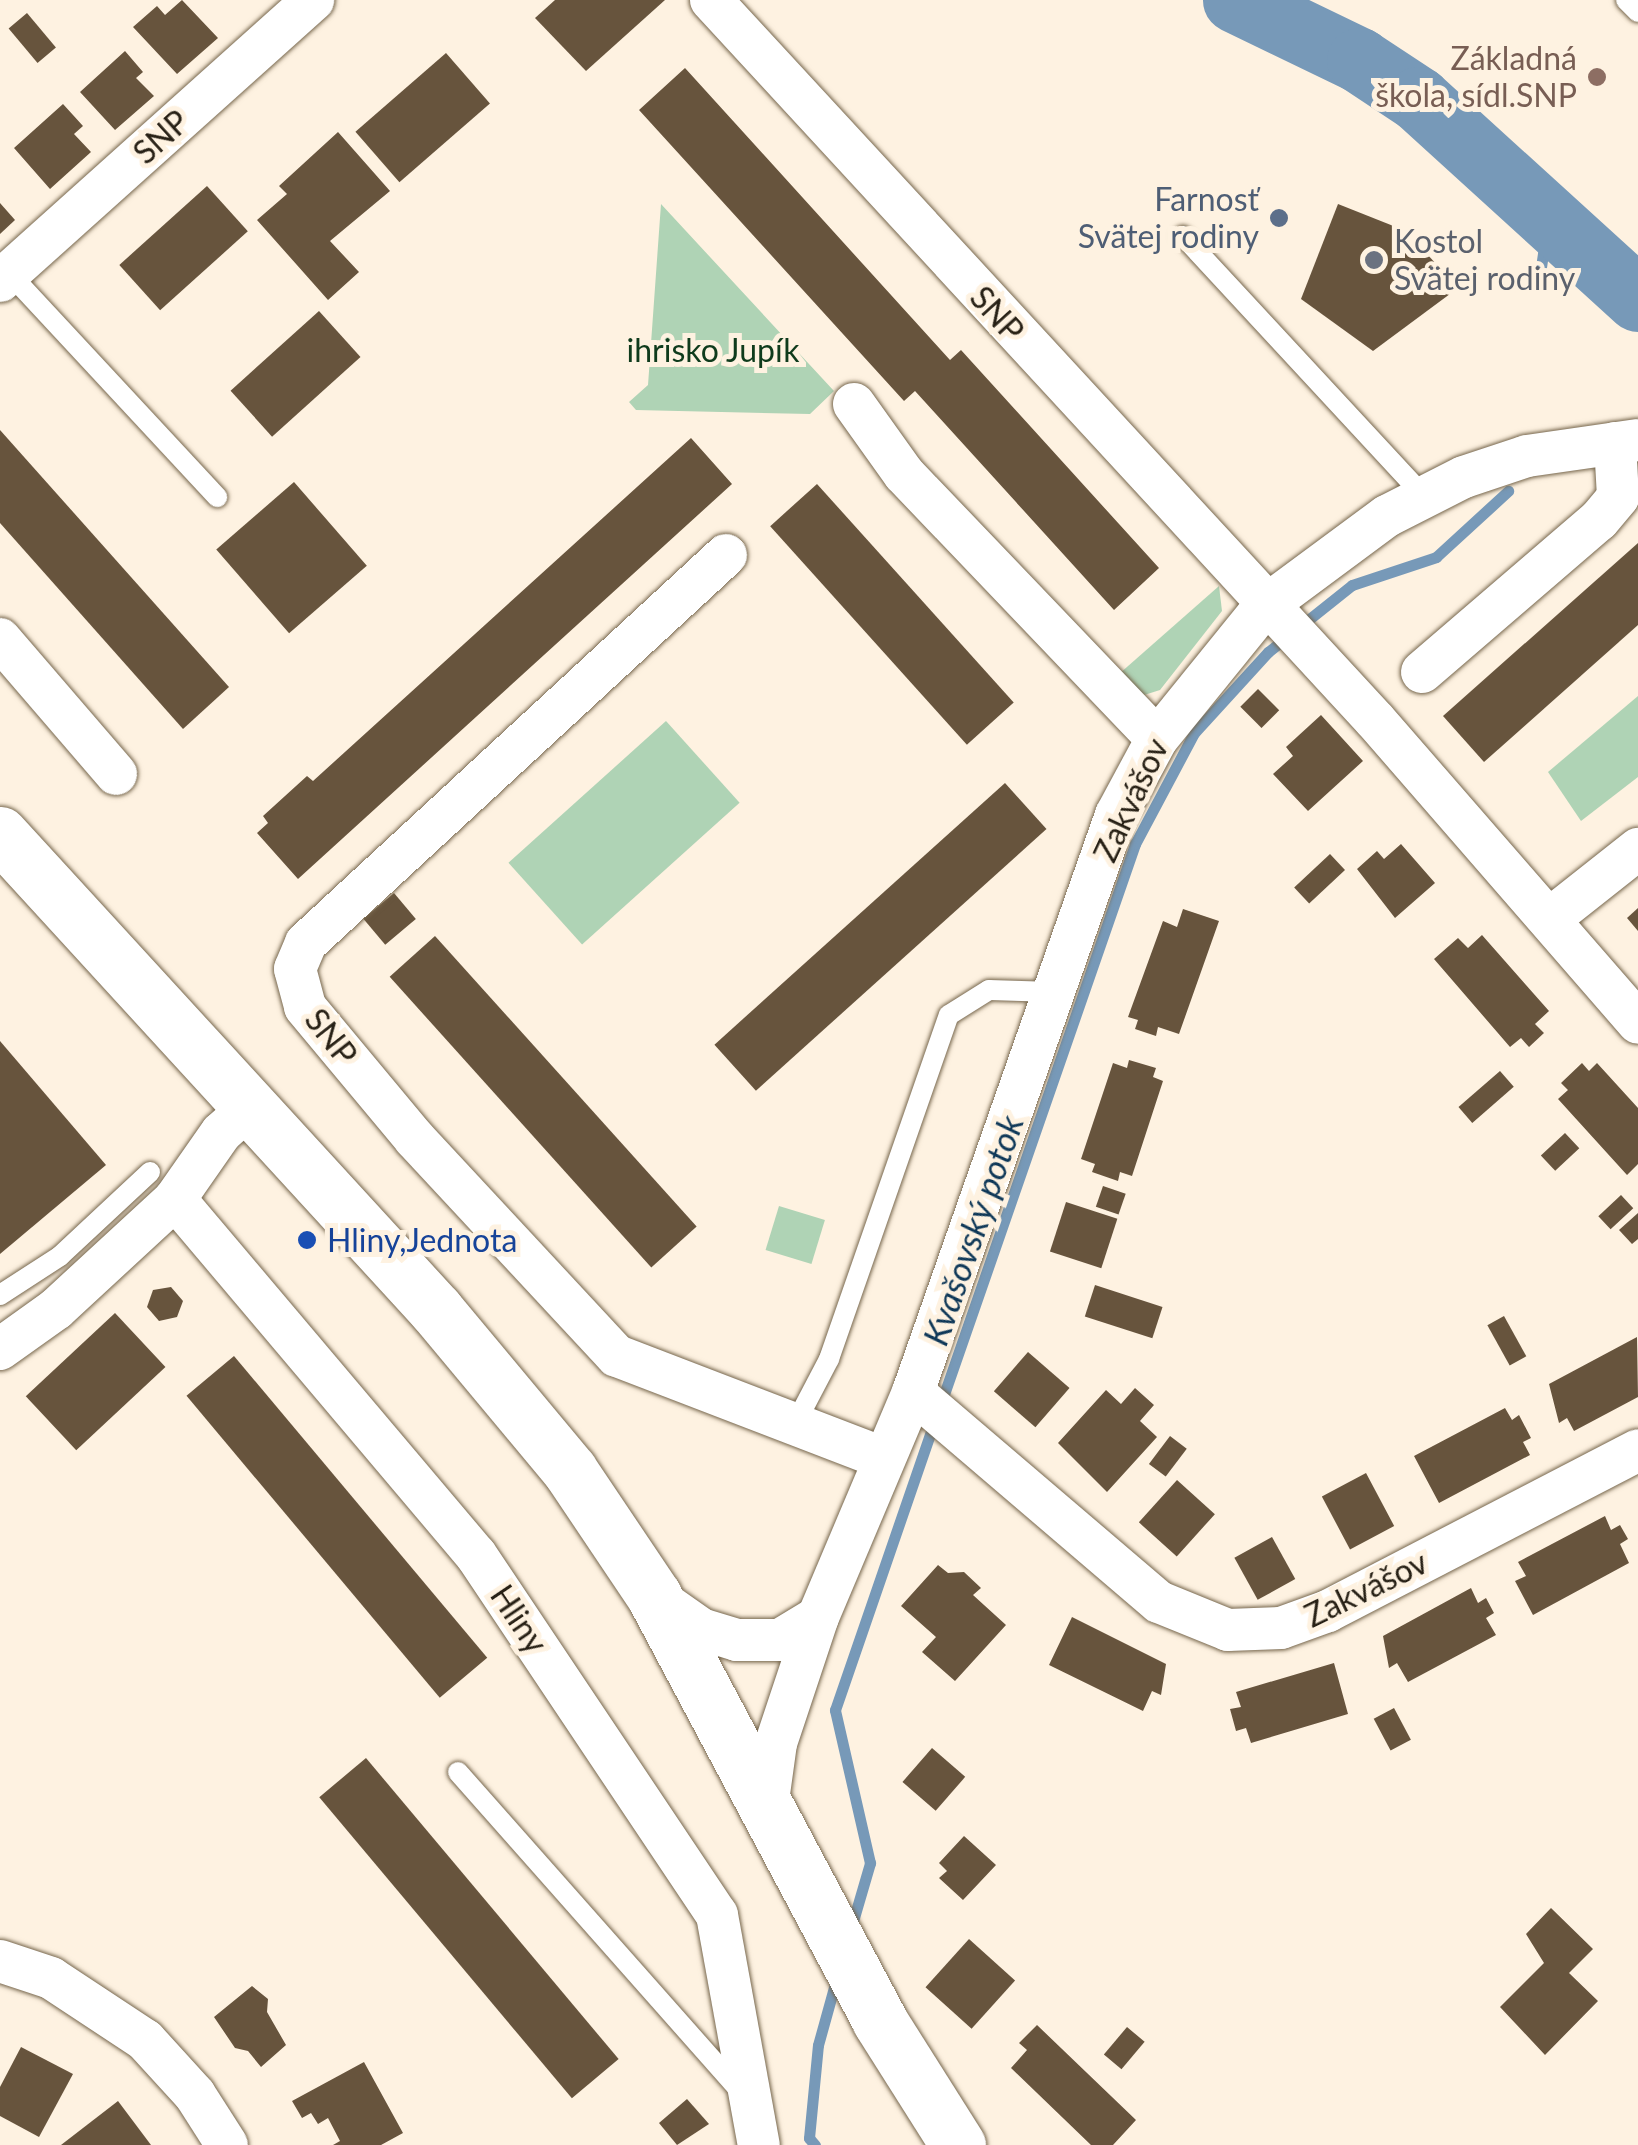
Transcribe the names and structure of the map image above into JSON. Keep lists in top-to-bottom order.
{
  "streets": {
    "street": ["SNP", "Zakvášov", "Hliny"]
  },
  "crossings": [
    ["SNP", "Zakvášov"]
  ],
  "water": ["Kvašovský potok"],
  "parks": ["ihrisko Jupík"],
  "places": [
    "Základná škola, sídl.SNP",
    "Farnosť Svätej rodiny",
    "Kostol Svätej rodiny",
    "Hliny,Jednota"
  ]
}
